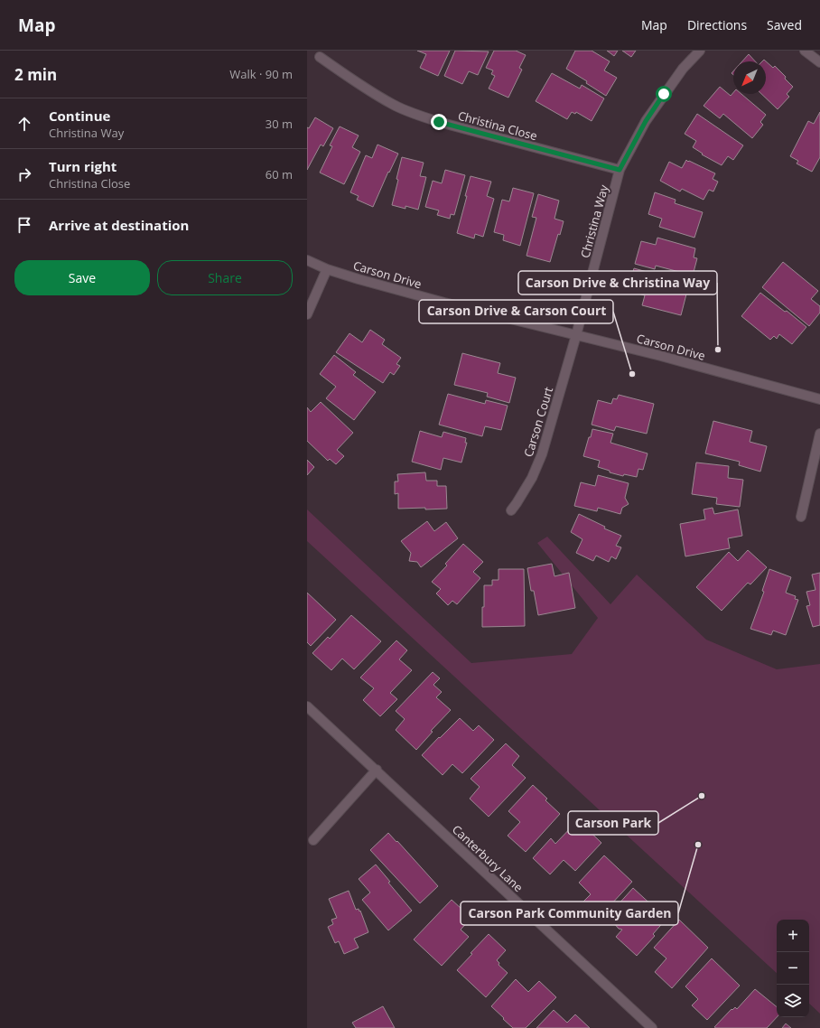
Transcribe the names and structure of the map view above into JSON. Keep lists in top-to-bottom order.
{
  "streets": {
    "street": [
      "Christina Close",
      "Christina Way",
      "Carson Drive",
      "Carson Court",
      "Canterbury Lane"
    ]
  },
  "crossings": [
    ["Christina Close", "Christina Way"],
    ["Christina Way", "Carson Drive"],
    ["Christina Way", "Carson Court"],
    ["Carson Drive", "Carson Court"]
  ],
  "places": [
    "Carson Drive & Christina Way",
    "Carson Drive & Carson Court",
    "Carson Park",
    "Carson Park Community Garden"
  ],
  "north": "bottom left",
  "page": {
    "header": "Map",
    "nav": ["Map", "Directions", "Saved"],
    "heading": ["2 min", "Walk · 90 m"],
    "list": [
      ["Continue", "Christina Way", "30 m"],
      ["Turn right", "Christina Close", "60 m"],
      "Arrive at destination"
    ],
    "buttons": ["Save", "Share"],
    "map_buttons": ["+", "−"]
  }
}
